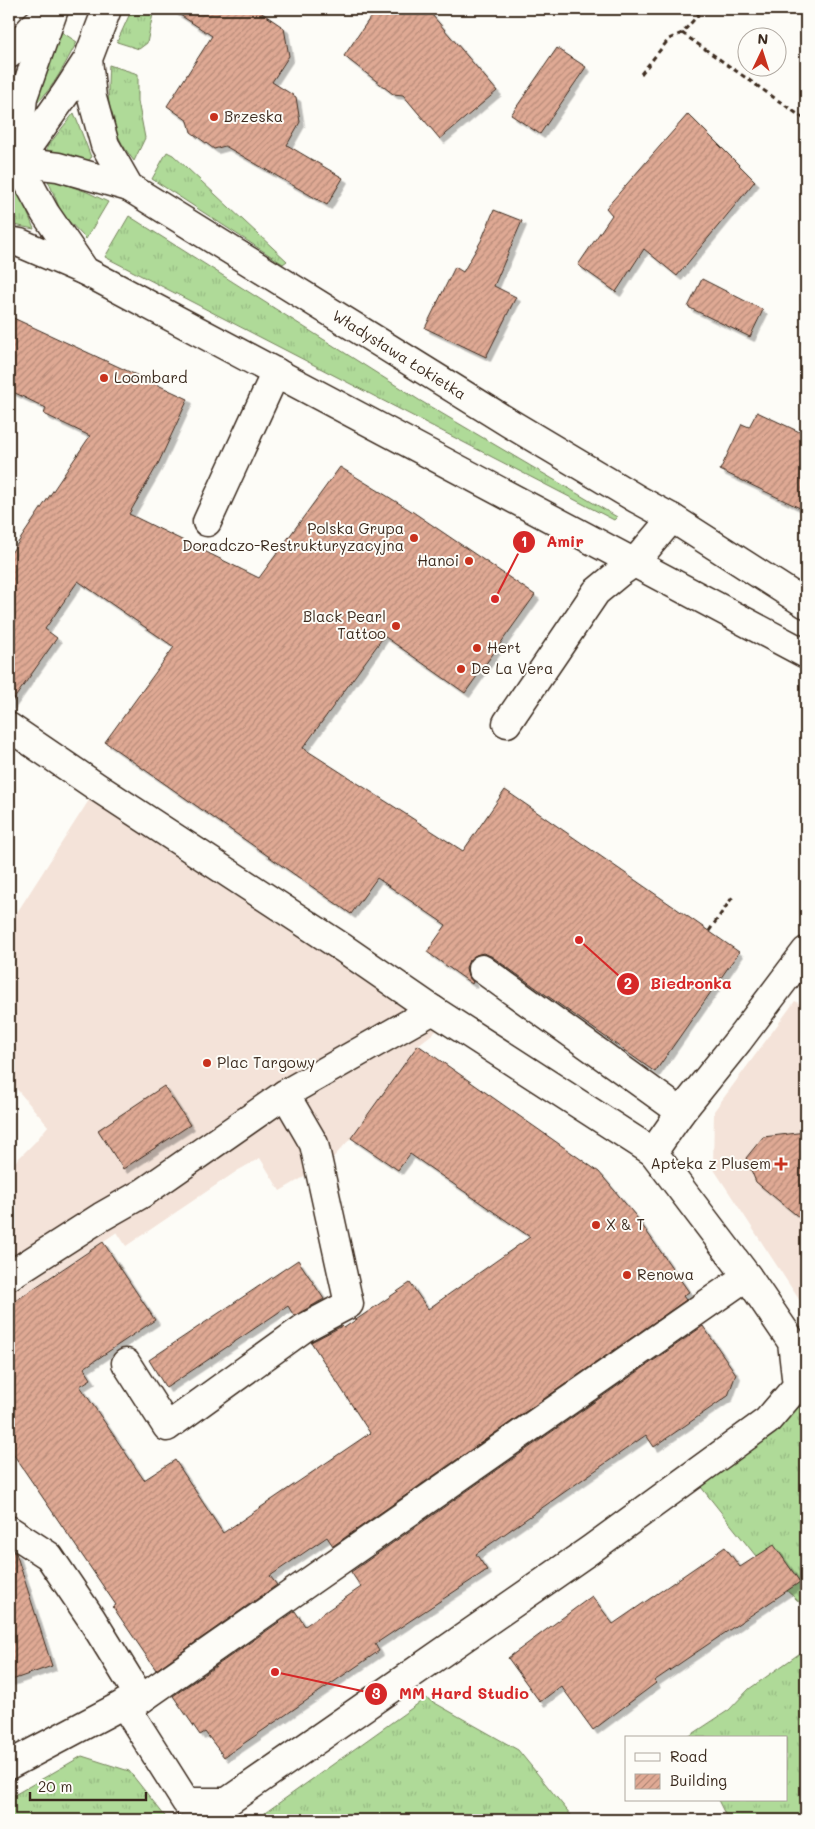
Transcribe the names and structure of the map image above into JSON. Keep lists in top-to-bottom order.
{
  "streets": {
    "main road": ["Władysława Łokietka"]
  },
  "places": {
    "other": [
      "Brzeska",
      "Loombard",
      "Polska Grupa Doradczo-Restrukturyzacyjna",
      "Hanoi",
      "Amir",
      "Black Pearl Tattoo",
      "Hert",
      "De La Vera",
      "Biedronka",
      "Plac Targowy",
      "X & T",
      "Renowa",
      "MM Hard Studio"
    ],
    "health": ["Apteka z Plusem"]
  },
  "legend": ["Road", "Building"],
  "scale_bar": "20 m",
  "north": "top"
}
